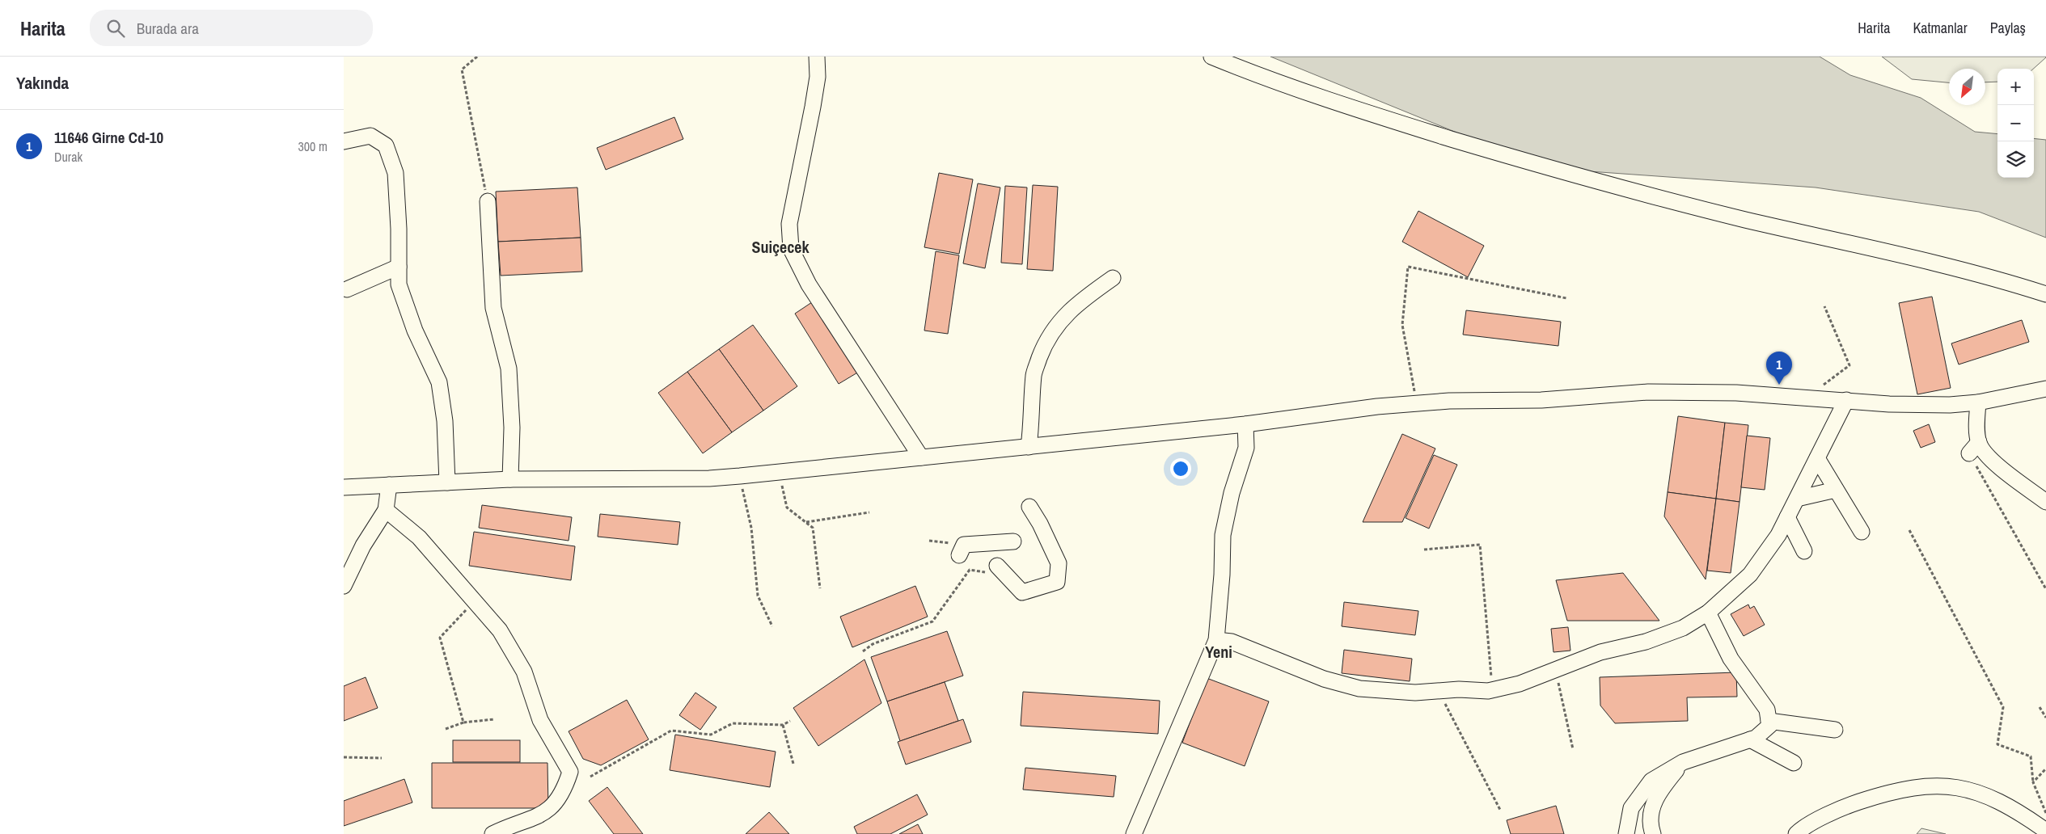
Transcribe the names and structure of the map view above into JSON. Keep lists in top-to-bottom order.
{
  "districts": ["Suiçecek", "Yeni"],
  "north": "bottom left",
  "page": {
    "header": "Harita",
    "search": "Burada ara",
    "nav": ["Harita", "Katmanlar", "Paylaş"],
    "heading": "Yakında",
    "map_buttons": ["+", "−"],
    "list": [
      {
        "mark": "1",
        "name": "11646 Girne Cd-10",
        "note": "Durak",
        "value": "300 m"
      }
    ],
    "pins": "1"
  }
}
